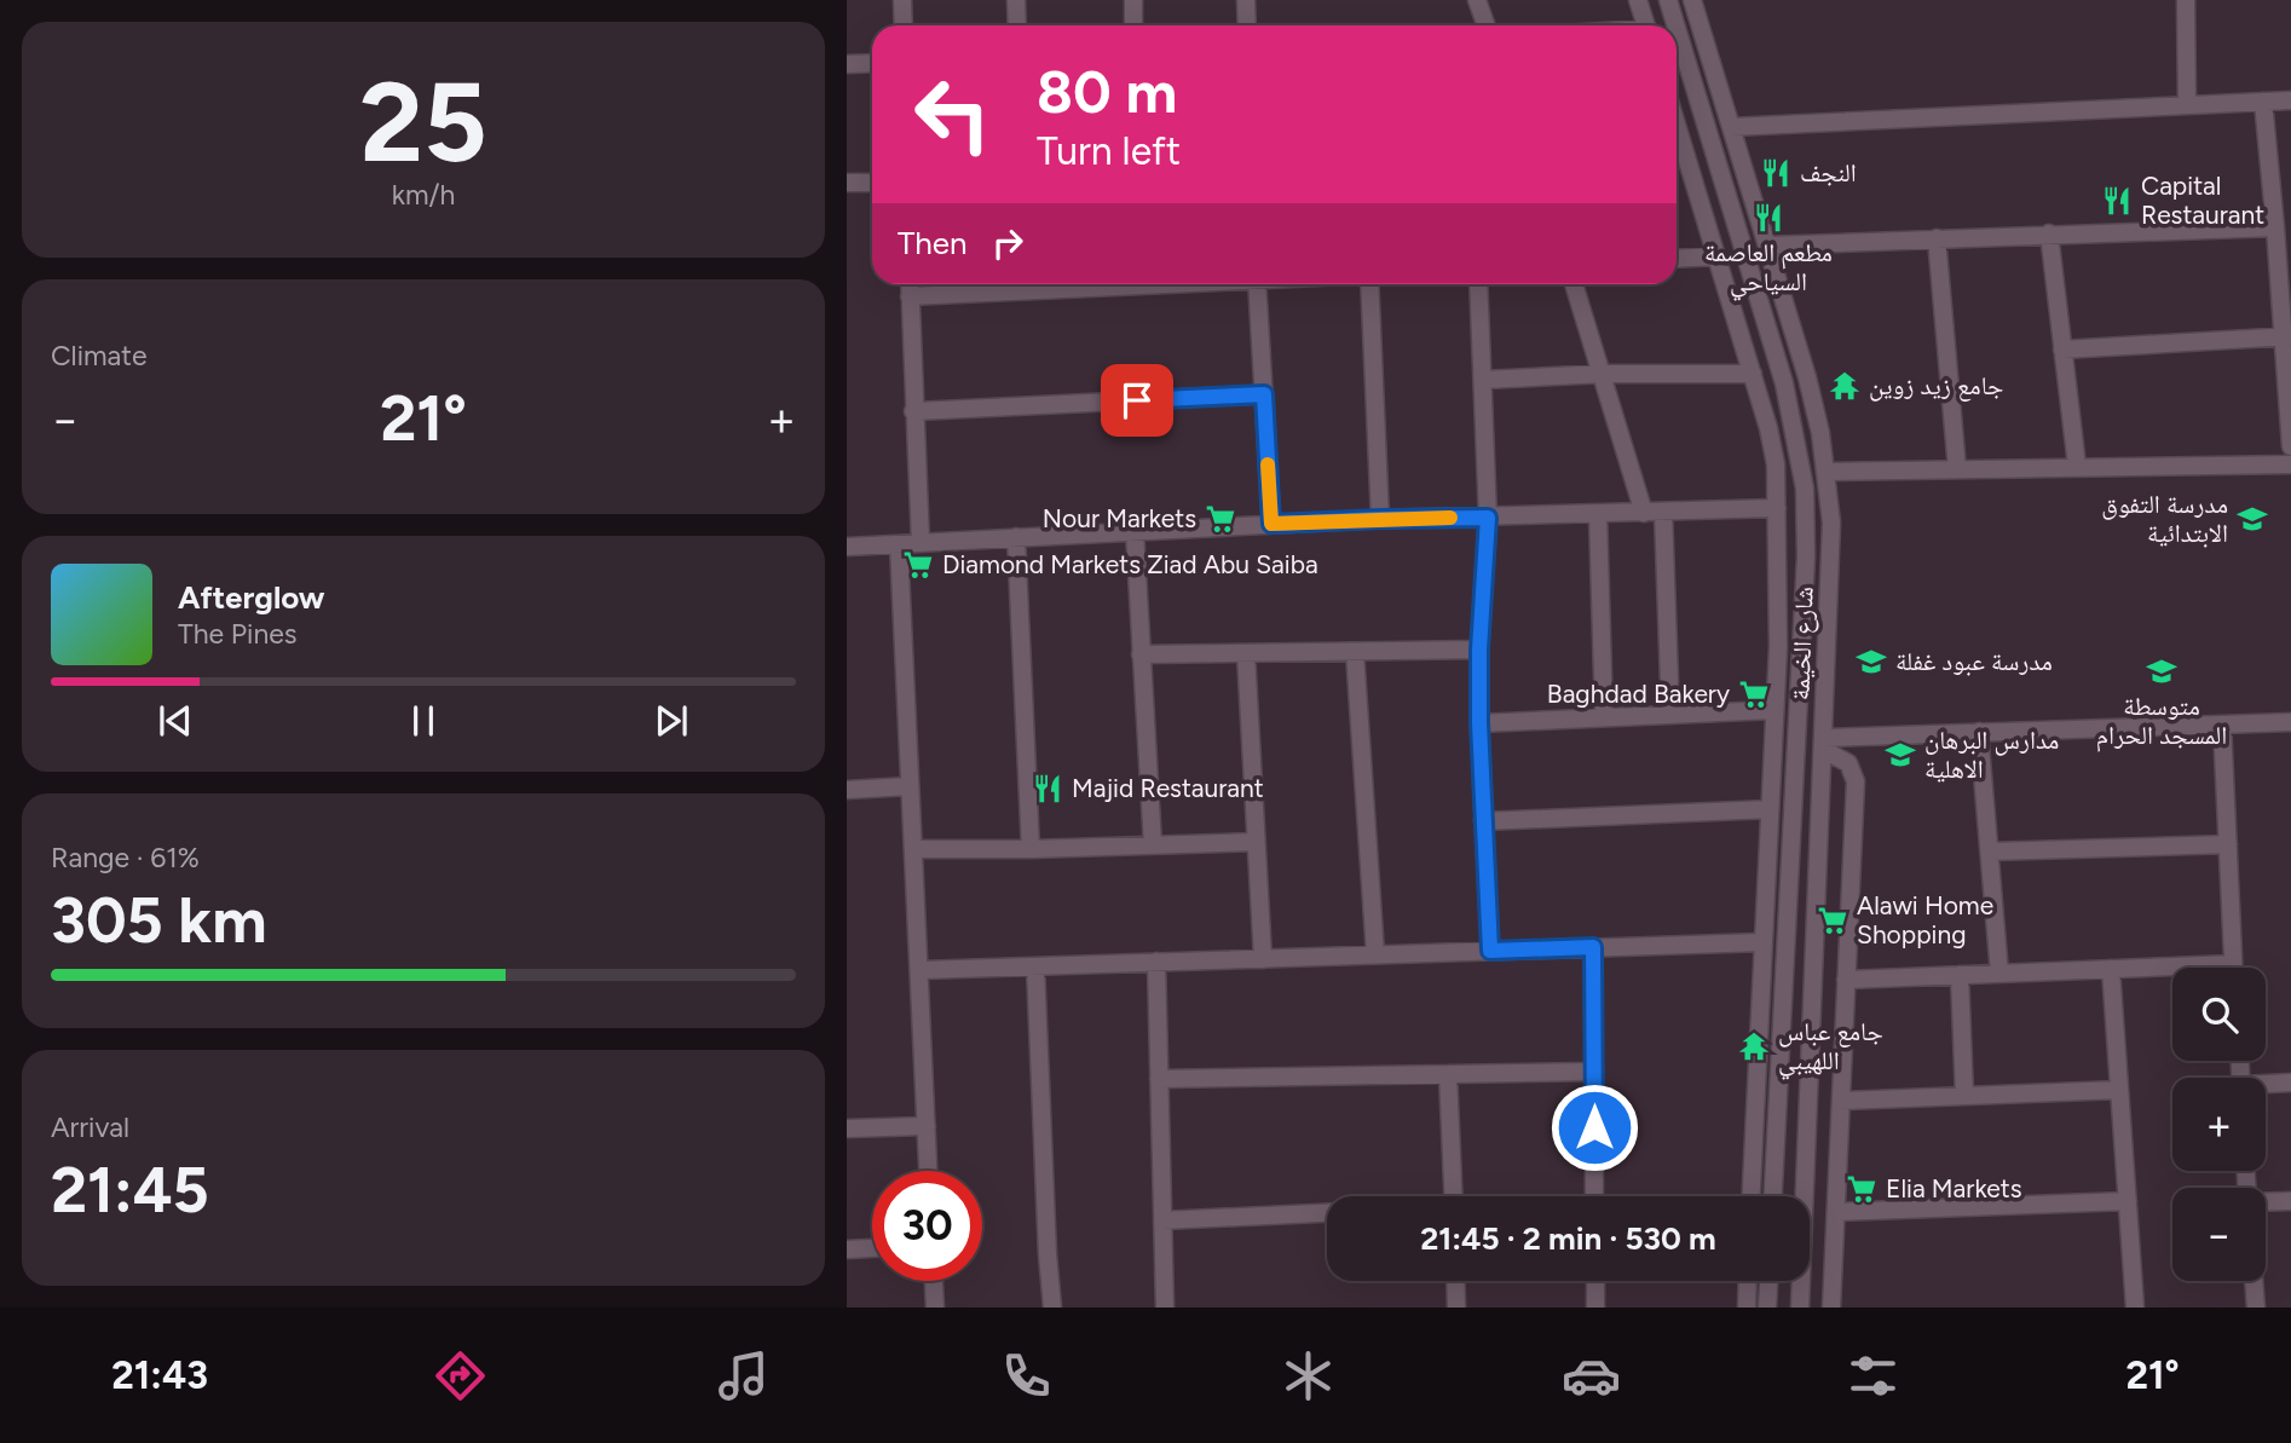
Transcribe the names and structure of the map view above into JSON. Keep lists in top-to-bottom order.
{
  "streets": {
    "street": ["شارع الخيمة"]
  },
  "places": {
    "restaurant": [
      "النجف",
      "Capital Restaurant",
      "مطعم العاصمة السياحي",
      "Majid Restaurant"
    ],
    "temple": ["جامع زيد زوين", "جامع عباس اللهيبي"],
    "supermarket": [
      "Nour Markets",
      "Diamond Markets Ziad Abu Saiba",
      "Baghdad Bakery",
      "Alawi Home Shopping",
      "Elia Markets"
    ],
    "school or university": [
      "مدرسة التفوق الابتدائية",
      "مدرسة عبود غفلة",
      "متوسطة المسجد الحرام",
      "مدارس البرهان الاهلية"
    ]
  },
  "page": {
    "tile": [
      ["25", "km/h"],
      "Climate",
      ["Range · 61%", "305 km"],
      ["Arrival", "21:45"]
    ],
    "turn": ["80 m", "Turn left"],
    "then": "Then",
    "heat": ["−", "21°", "+"],
    "song": ["Afterglow", "The Pines"],
    "map_buttons": ["+", "−"],
    "limit": "30",
    "trip": "21:45 · 2 min · 530 m",
    "tabs": ["21:43", "21°"]
  }
}
